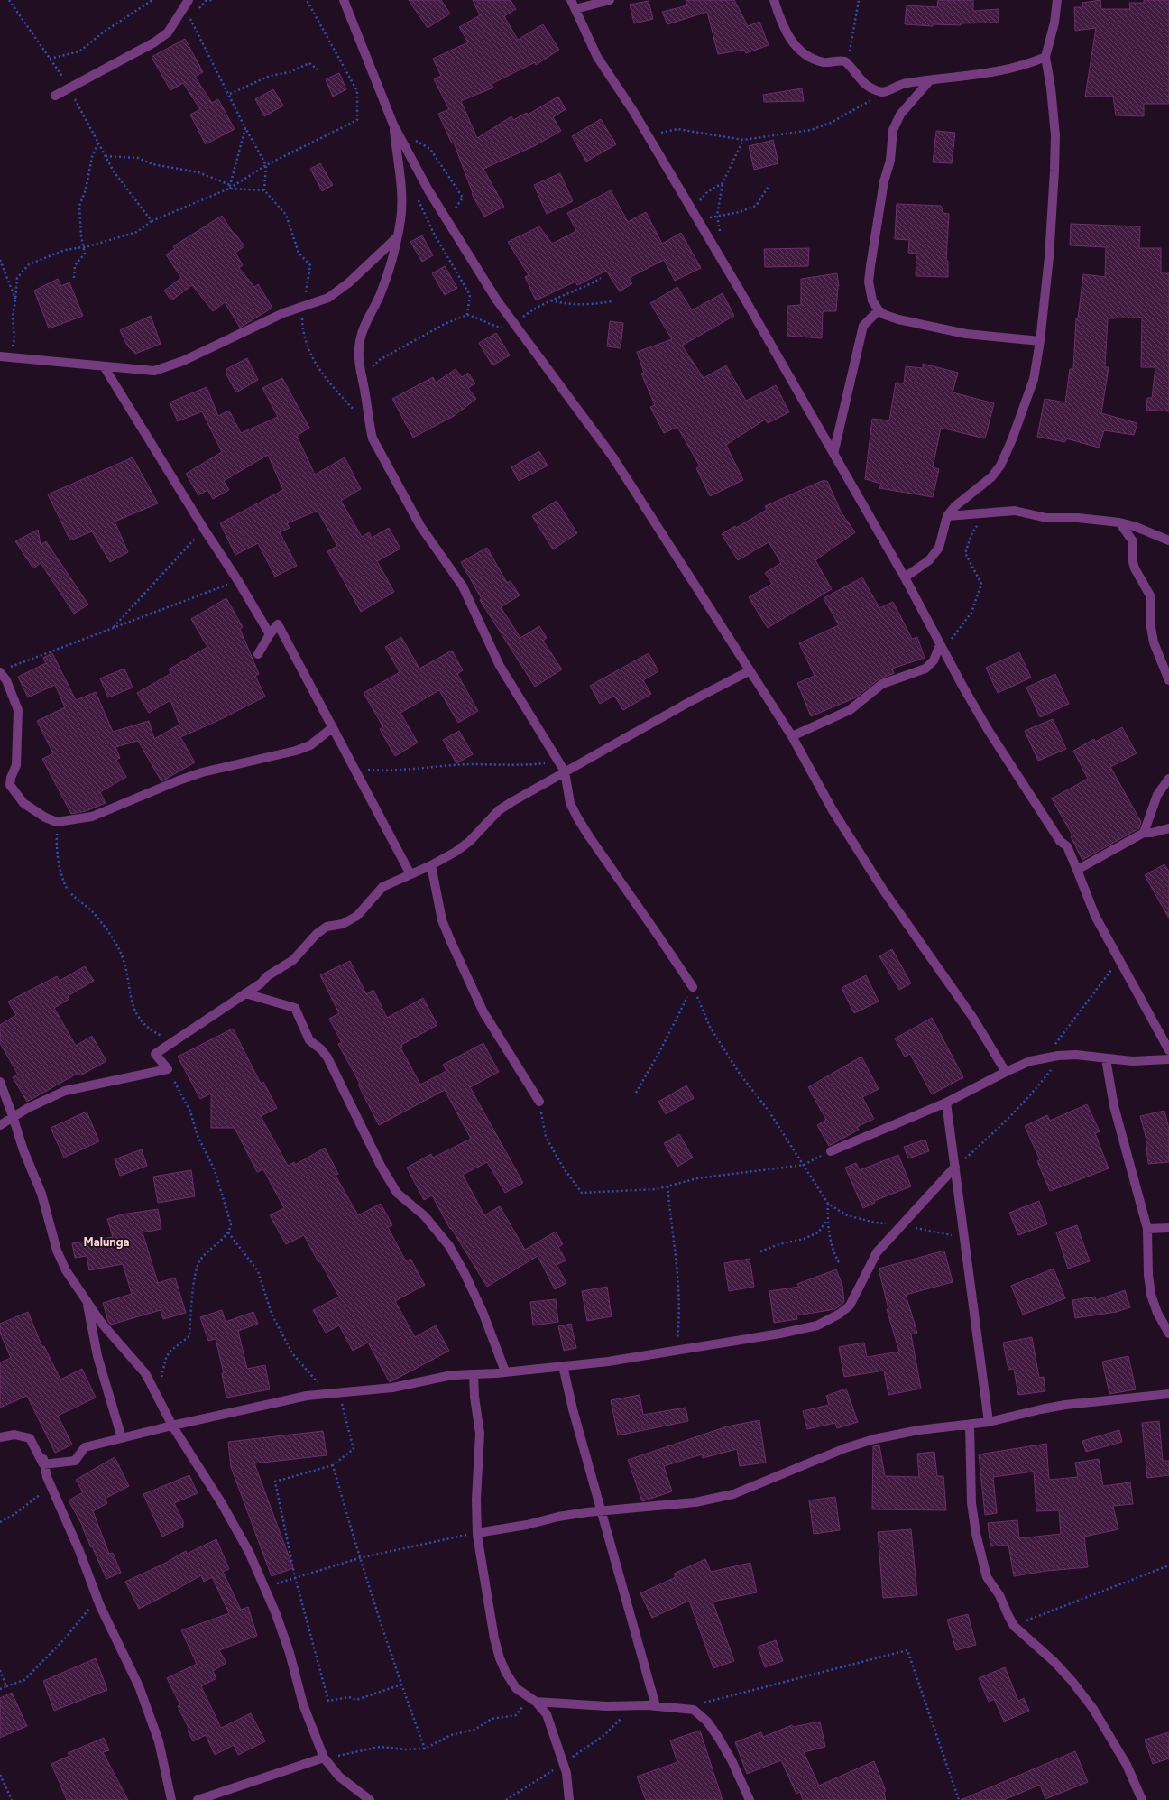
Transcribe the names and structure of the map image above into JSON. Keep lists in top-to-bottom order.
{
  "districts": ["Malunga"]
}
